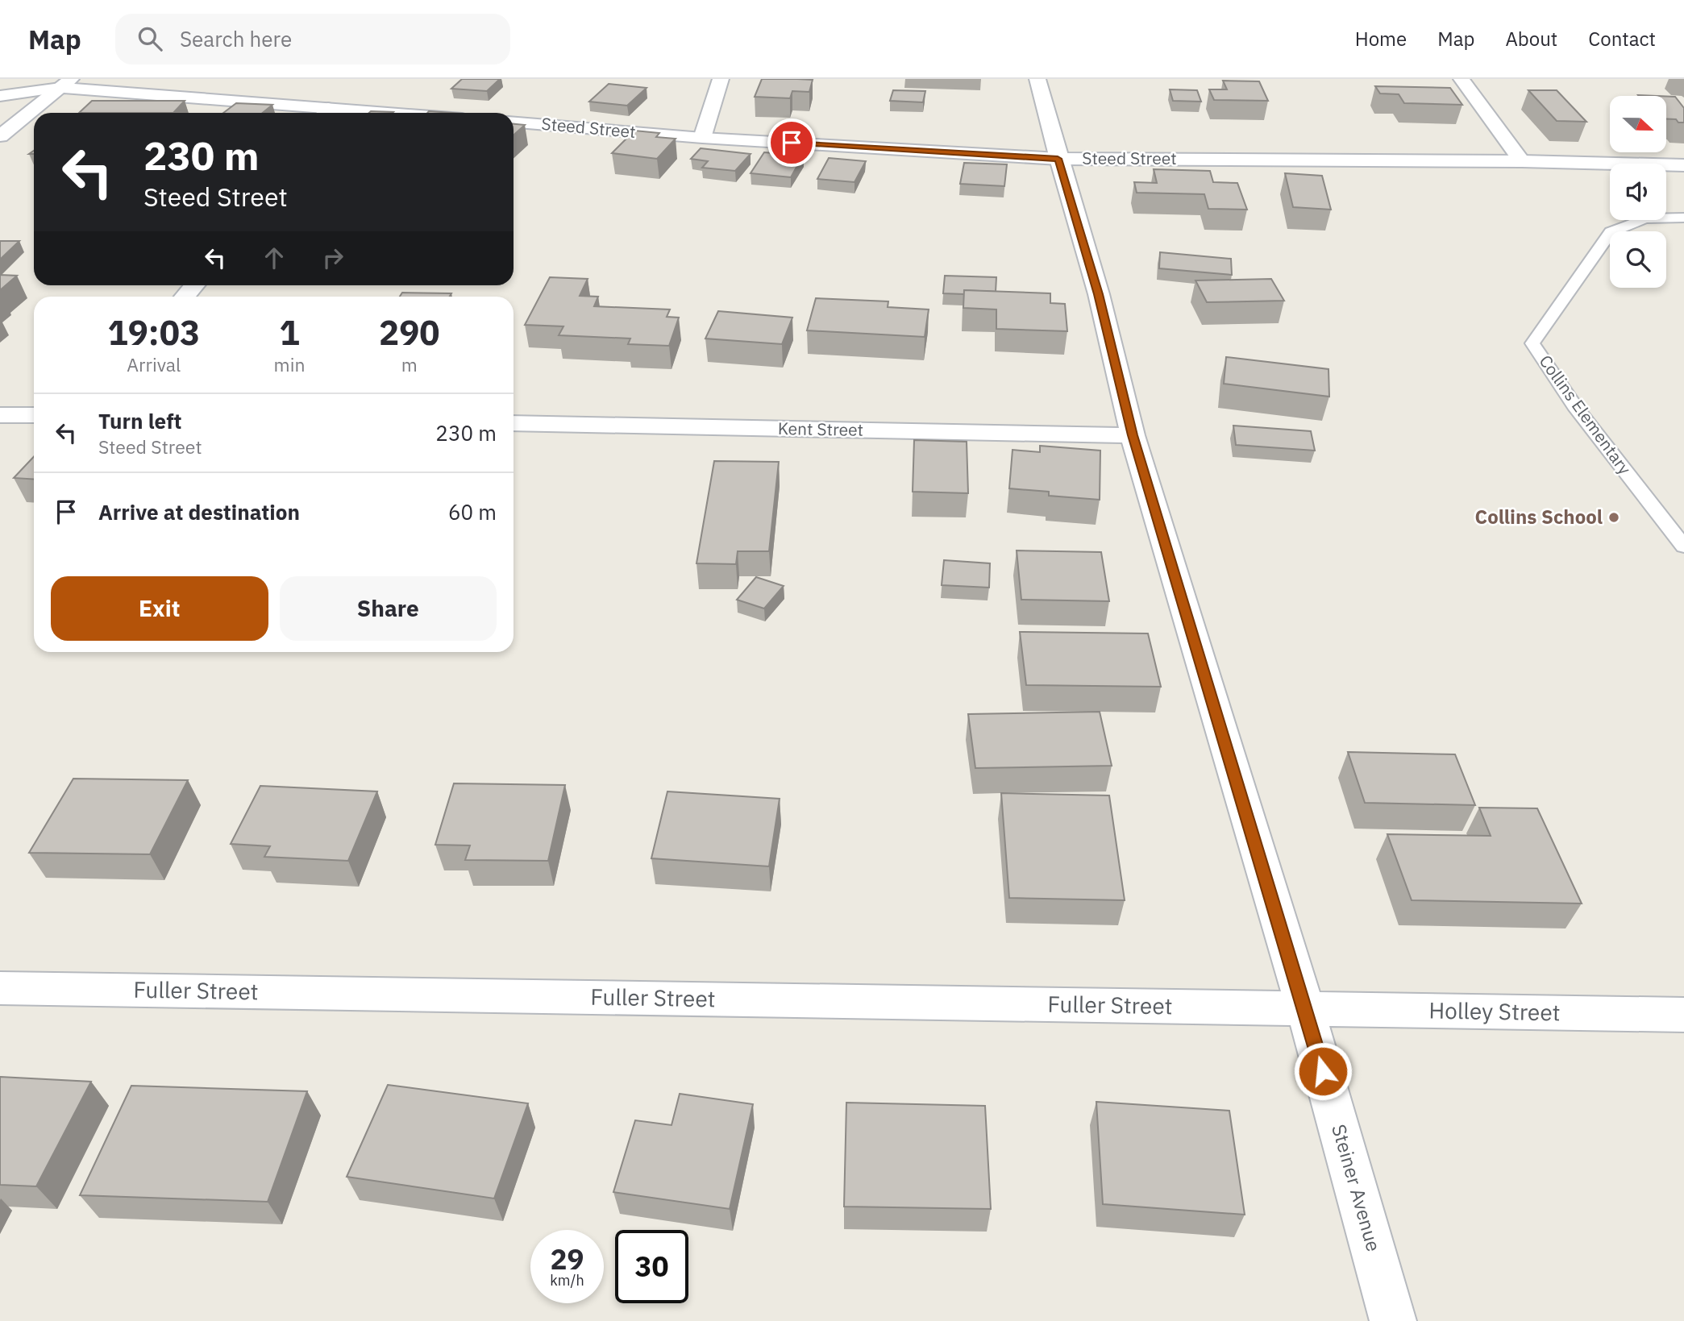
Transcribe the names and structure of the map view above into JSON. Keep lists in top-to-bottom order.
{
  "streets": {
    "street": [
      "Steed Street",
      "Kent Street",
      "Fuller Street",
      "Holley Street",
      "Steiner Avenue"
    ],
    "lane": ["Collins Elementary"]
  },
  "crossings": [
    ["Steed Street", "Steiner Avenue"],
    ["Kent Street", "Steiner Avenue"],
    ["Fuller Street", "Holley Street"],
    ["Fuller Street", "Steiner Avenue"],
    ["Holley Street", "Steiner Avenue"]
  ],
  "places": ["Collins School"],
  "north": "right",
  "page": {
    "header": "Map",
    "search": "Search here",
    "nav": [
      "Home",
      "Map",
      "About",
      "Contact"
    ],
    "turn": ["230 m", "Steed Street"],
    "eta": [
      "19:03",
      "Arrival",
      "1",
      "min",
      "290",
      "m"
    ],
    "list": [
      {
        "name": "Turn left",
        "note": "Steed Street",
        "value": "230 m"
      },
      {
        "name": "Arrive at destination",
        "value": "60 m"
      }
    ],
    "buttons": ["Exit", "Share"],
    "speed": "29 km/h",
    "limit": "30"
  }
}
